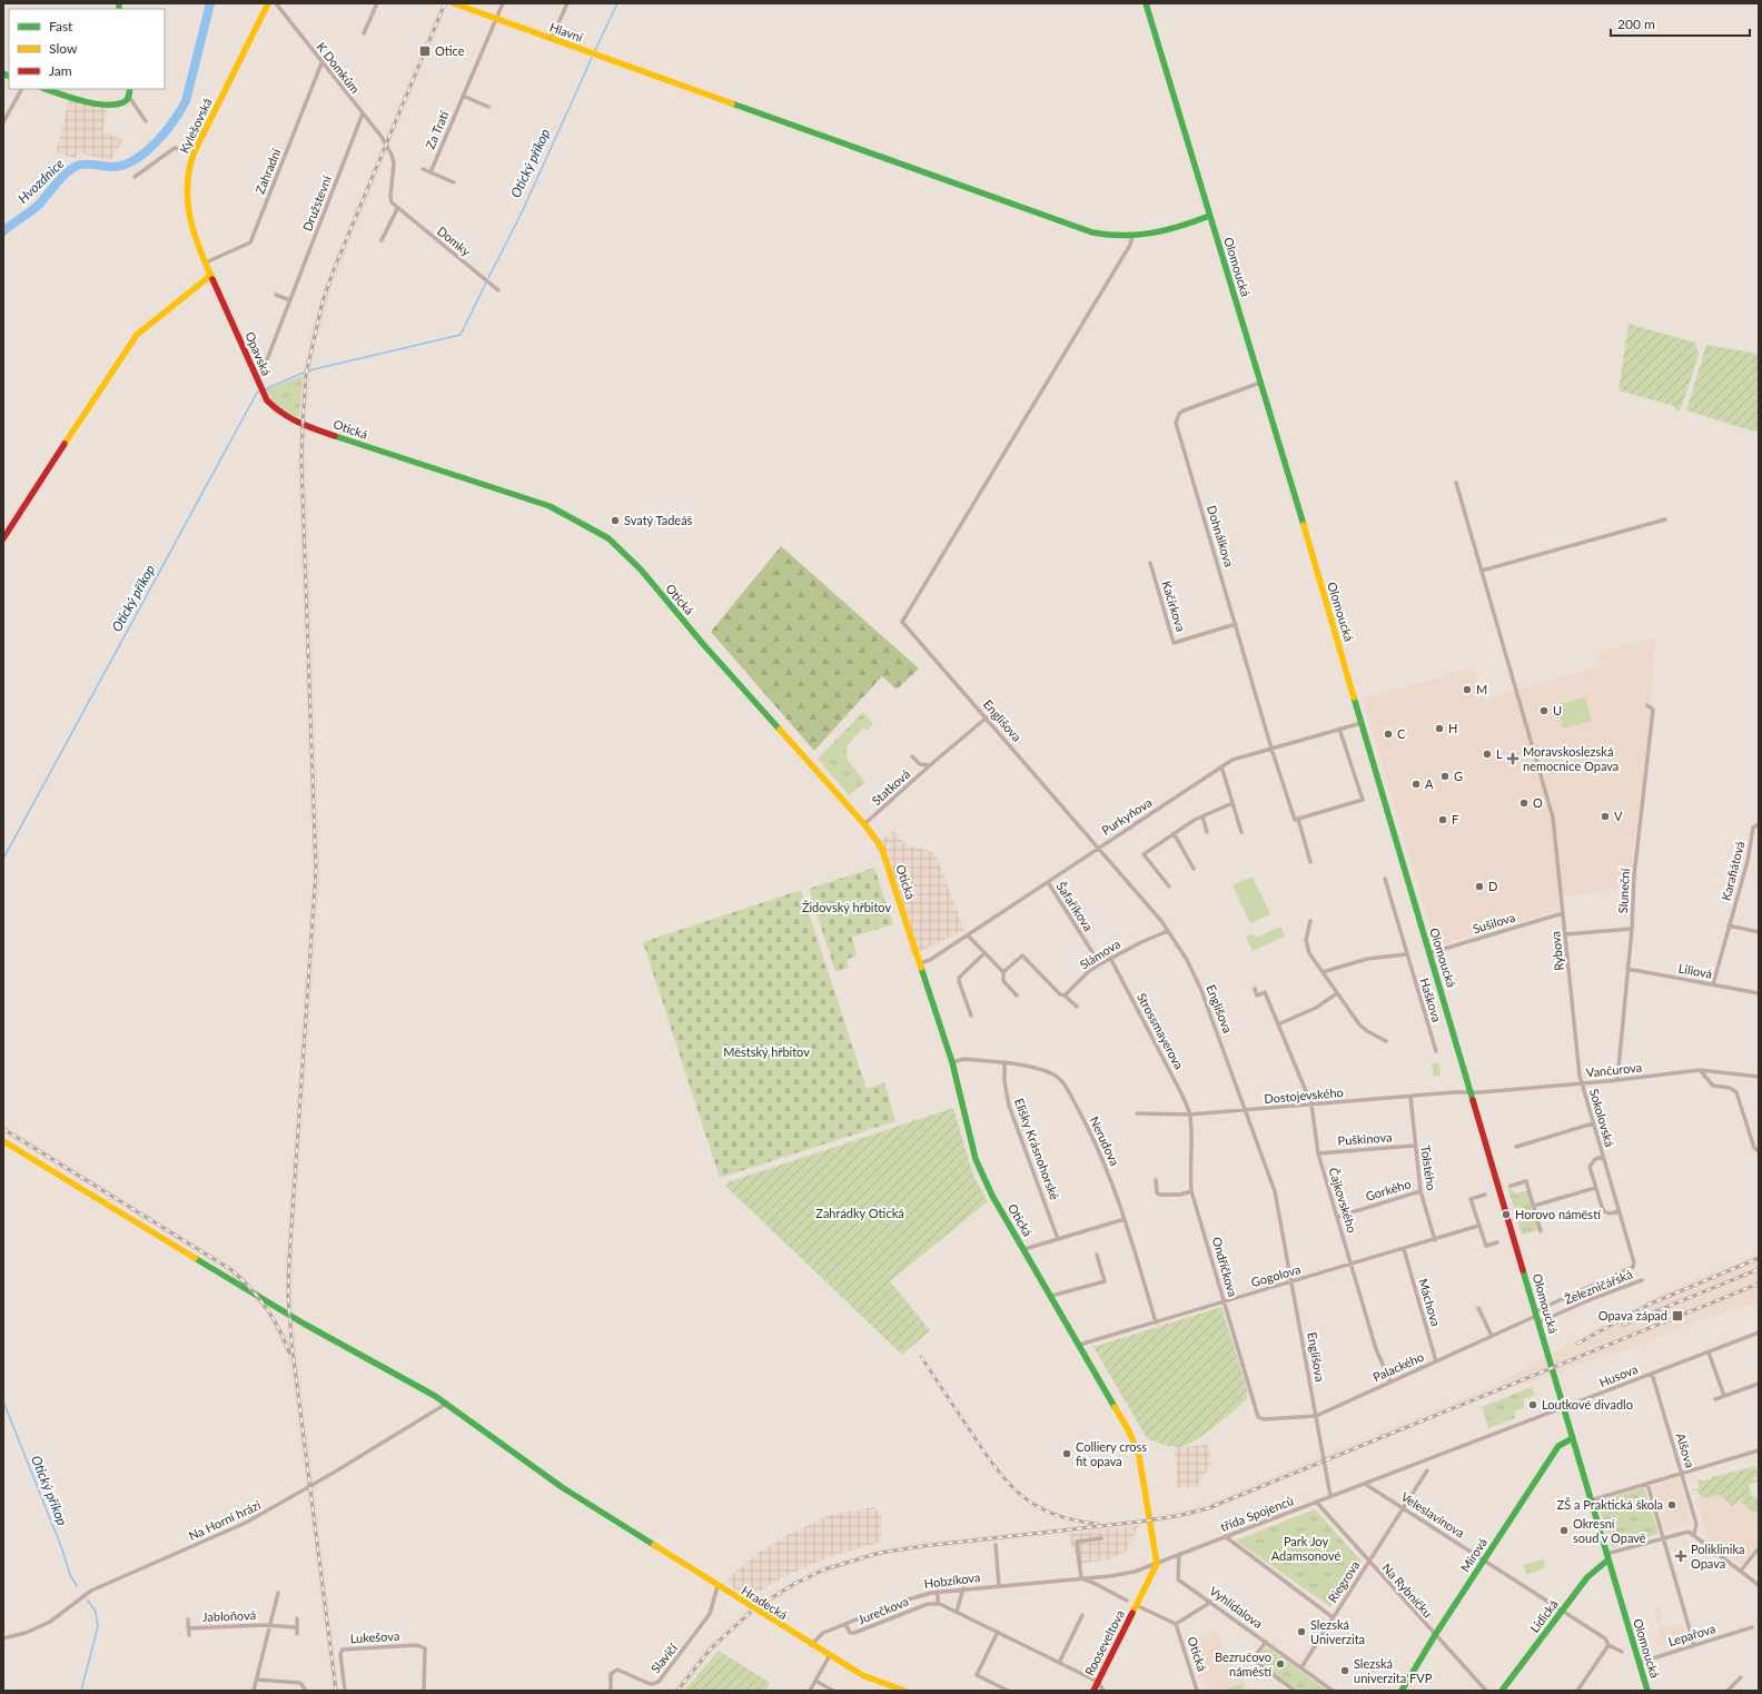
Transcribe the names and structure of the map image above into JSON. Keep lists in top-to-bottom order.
{
  "streets": {
    "main road": [
      "Hlavní",
      "Kylešovská",
      "Olomoucká",
      "Opavská",
      "Otická",
      "Mírová",
      "Hradecká",
      "Lidická",
      "Rooseveltova"
    ],
    "street": [
      "K Domkům",
      "Za Tratí",
      "Zahradní",
      "Družstevní",
      "Domky",
      "Dohnálkova",
      "Kačírkova",
      "Englišova",
      "Statková",
      "Purkyňova",
      "Karafiátová",
      "Sluneční",
      "Šafaříkova",
      "Sušilova",
      "Rybova",
      "Slámova",
      "Liliová",
      "Haškova",
      "Strossmayerova",
      "Vančurova",
      "Dostojevského",
      "Sokolovská",
      "Puškinova",
      "Nerudova",
      "Elišky Krásnohorské",
      "Tolstého",
      "Gorkého",
      "Čajkovského",
      "Ondříčkova",
      "Gogolova",
      "Železničářská",
      "Máchova",
      "Palackého",
      "Husova",
      "Alšova",
      "třída Spojenců",
      "Veleslavínova",
      "Na Horní hrázi",
      "Hobzíkova",
      "Riegrova",
      "Na Rybníčku",
      "Vyhlídalova",
      "Jurečkova",
      "Jabloňová",
      "Lepařova",
      "Lukešova",
      "Slavičí"
    ]
  },
  "crossings": [
    ["Hlavní", "Za Tratí"],
    ["Hlavní", "Olomoucká"],
    ["Hlavní", "Englišova"],
    ["K Domkům", "Zahradní"],
    ["K Domkům", "Družstevní"],
    ["K Domkům", "Domky"],
    ["Kylešovská", "Zahradní"],
    ["Kylešovská", "Opavská"],
    ["Družstevní", "Opavská"],
    ["Olomoucká", "Dohnálkova"],
    ["Olomoucká", "Purkyňova"],
    ["Olomoucká", "Sušilova"],
    ["Olomoucká", "Vančurova"],
    ["Olomoucká", "Dostojevského"],
    ["Olomoucká", "Sokolovská"],
    ["Olomoucká", "Železničářská"],
    ["Olomoucká", "Palackého"],
    ["Olomoucká", "Husova"],
    ["Olomoucká", "Mírová"],
    ["Olomoucká", "Lidická"],
    ["Olomoucká", "Lepařova"],
    ["Opavská", "Otická"],
    ["Otická", "Statková"],
    ["Otická", "Purkyňova"],
    ["Otická", "Nerudova"],
    ["Otická", "Gogolova"],
    ["Otická", "třída Spojenců"],
    ["Otická", "Hobzíkova"],
    ["Dohnálkova", "Kačírkova"],
    ["Dohnálkova", "Purkyňova"],
    ["Englišova", "Purkyňova"],
    ["Englišova", "Slámova"],
    ["Englišova", "Dostojevského"],
    ["Englišova", "Gogolova"],
    ["Englišova", "Palackého"],
    ["Englišova", "třída Spojenců"],
    ["Purkyňova", "Šafaříkova"],
    ["Karafiátová", "Liliová"],
    ["Sluneční", "Liliová"],
    ["Sluneční", "Vančurova"],
    ["Šafaříkova", "Slámova"],
    ["Sušilova", "Rybova"],
    ["Rybova", "Vančurova"],
    ["Rybova", "Sokolovská"],
    ["Slámova", "Strossmayerova"],
    ["Strossmayerova", "Dostojevského"],
    ["Strossmayerova", "Ondříčkova"],
    ["Vančurova", "Dostojevského"],
    ["Vančurova", "Sokolovská"],
    ["Dostojevského", "Tolstého"],
    ["Dostojevského", "Čajkovského"],
    ["Dostojevského", "Ondříčkova"],
    ["Sokolovská", "Železničářská"],
    ["Sokolovská", "Palackého"],
    ["Puškinova", "Tolstého"],
    ["Puškinova", "Čajkovského"],
    ["Nerudova", "Elišky Krásnohorské"],
    ["Nerudova", "Gogolova"],
    ["Tolstého", "Gorkého"],
    ["Tolstého", "Gogolova"],
    ["Gorkého", "Čajkovského"],
    ["Čajkovského", "Gogolova"],
    ["Čajkovského", "Palackého"],
    ["Ondříčkova", "Gogolova"],
    ["Ondříčkova", "Palackého"],
    ["Gogolova", "Máchova"],
    ["Železničářská", "Palackého"],
    ["Máchova", "Palackého"],
    ["Husova", "Alšova"],
    ["Husova", "třída Spojenců"],
    ["Husova", "Veleslavínova"],
    ["třída Spojenců", "Veleslavínova"],
    ["třída Spojenců", "Hobzíkova"],
    ["třída Spojenců", "Na Rybníčku"],
    ["třída Spojenců", "Vyhlídalova"],
    ["Veleslavínova", "Mírová"],
    ["Veleslavínova", "Riegrova"],
    ["Veleslavínova", "Lidická"],
    ["Na Horní hrázi", "Hradecká"],
    ["Mírová", "Na Rybníčku"],
    ["Hobzíkova", "Hradecká"],
    ["Hobzíkova", "Jurečkova"],
    ["Riegrova", "Na Rybníčku"],
    ["Riegrova", "Vyhlídalova"],
    ["Hradecká", "Slavičí"]
  ],
  "water": ["Otický příkop", "Hvozdnice"],
  "parks": [
    "Židovský hřbitov",
    "Městský hřbitov",
    "Zahrádky Otická",
    "Park Joy Adamsonové"
  ],
  "places": {
    "transit": ["Otice", "Opava západ"],
    "other": [
      "Svatý Tadeáš",
      "M",
      "U",
      "H",
      "C",
      "L",
      "G",
      "A",
      "O",
      "V",
      "F",
      "D",
      "Horovo náměstí",
      "Loutkové divadlo",
      "Colliery cross fit opava",
      "ZŠ a Praktická škola",
      "Okresní soud v Opavě",
      "Slezská Univerzita",
      "Bezručovo náměstí",
      "Slezská univerzita FVP"
    ],
    "health": ["Moravskoslezská nemocnice Opava", "Poliklinika Opava"]
  },
  "legend": ["Fast", "Slow", "Jam"],
  "scale_bar": "200 m"
}
